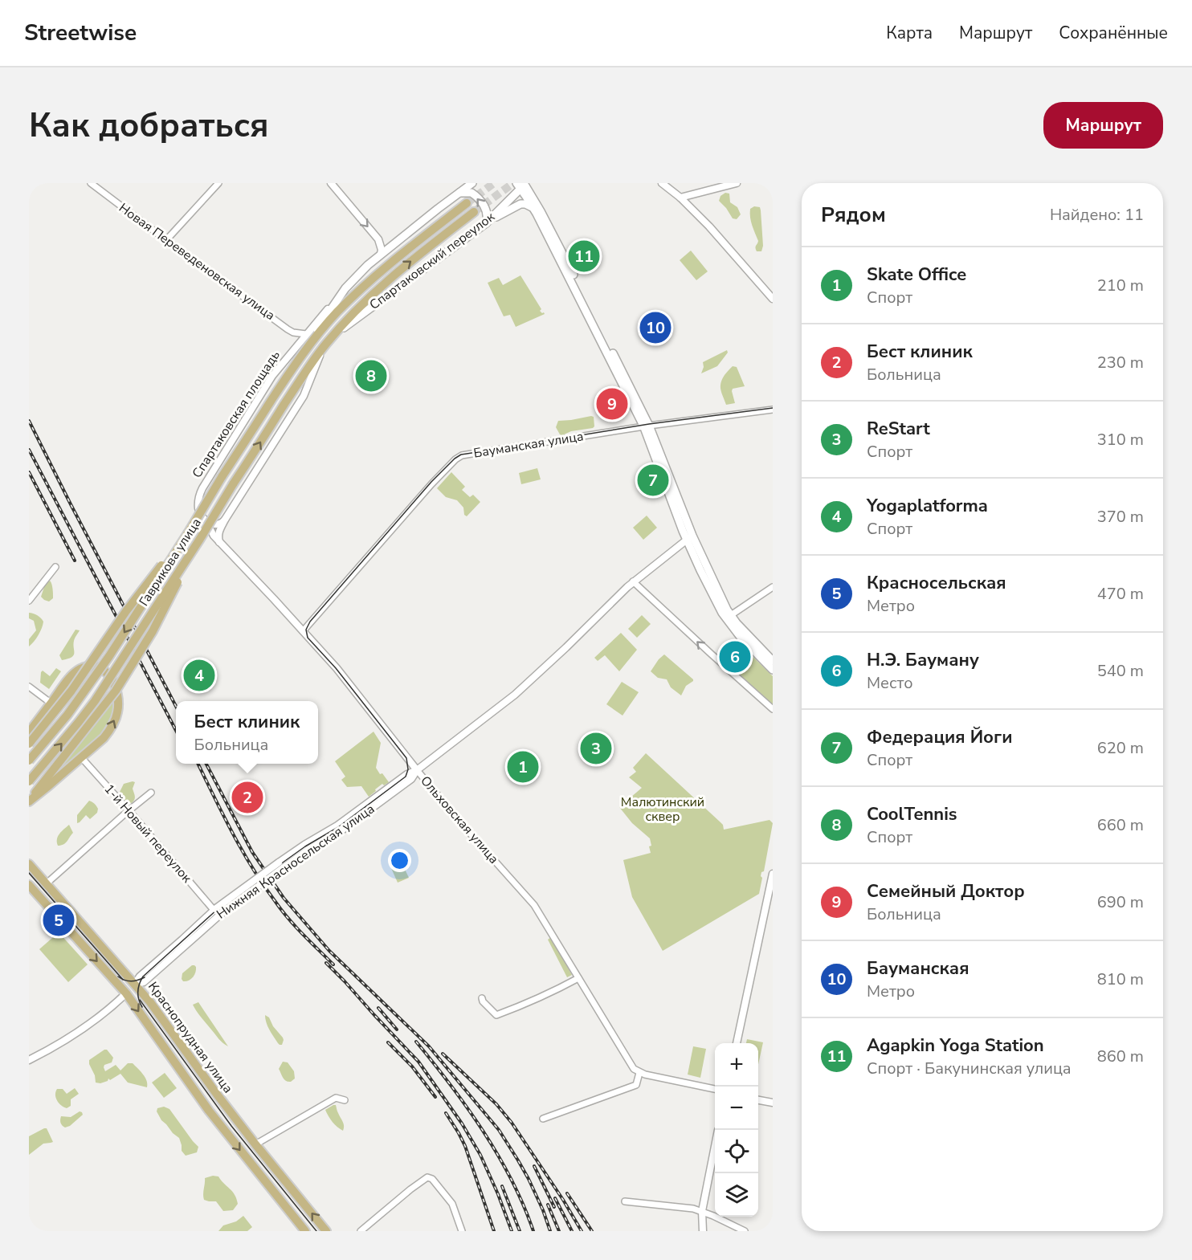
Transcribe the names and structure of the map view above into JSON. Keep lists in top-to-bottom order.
{
  "streets": {
    "main road": [
      "Спартаковский переулок",
      "Спартаковская площадь",
      "Гаврикова улица",
      "Краснопрудная улица"
    ],
    "street": [
      "Новая Переведеновская улица",
      "Бауманская улица",
      "Ольховская улица",
      "1-й Новый переулок",
      "Нижняя Красносельская улица"
    ]
  },
  "crossings": [
    ["Новая Переведеновская улица", "Спартаковская площадь"],
    ["Новая Переведеновская улица", "Гаврикова улица"],
    ["Спартаковская площадь", "Гаврикова улица"],
    ["Спартаковская площадь", "Ольховская улица"],
    ["Бауманская улица", "Ольховская улица"],
    ["Ольховская улица", "Нижняя Красносельская улица"],
    ["1-й Новый переулок", "Нижняя Красносельская улица"],
    ["Нижняя Красносельская улица", "Краснопрудная улица"]
  ],
  "parks": ["Малютинский сквер"],
  "page": {
    "header": "Streetwise",
    "nav": ["Карта", "Маршрут", "Сохранённые"],
    "buttons": "Маршрут",
    "title": "Как добраться",
    "heading": ["Рядом", "Найдено: 11"],
    "pins": [
      "11",
      "10",
      "8",
      "9",
      "7",
      "6",
      "4",
      "3",
      "1",
      "2",
      "5"
    ],
    "list": [
      {
        "mark": "1",
        "name": "Skate Office",
        "note": "Спорт",
        "value": "210 m"
      },
      {
        "mark": "2",
        "name": "Бест клиник",
        "note": "Больница",
        "value": "230 m"
      },
      {
        "mark": "3",
        "name": "ReStart",
        "note": "Спорт",
        "value": "310 m"
      },
      {
        "mark": "4",
        "name": "Yogaplatforma",
        "note": "Спорт",
        "value": "370 m"
      },
      {
        "mark": "5",
        "name": "Красносельская",
        "note": "Метро",
        "value": "470 m"
      },
      {
        "mark": "6",
        "name": "Н.Э. Бауману",
        "note": "Место",
        "value": "540 m"
      },
      {
        "mark": "7",
        "name": "Федерация Йоги",
        "note": "Спорт",
        "value": "620 m"
      },
      {
        "mark": "8",
        "name": "CoolTennis",
        "note": "Спорт",
        "value": "660 m"
      },
      {
        "mark": "9",
        "name": "Семейный Доктор",
        "note": "Больница",
        "value": "690 m"
      },
      {
        "mark": "10",
        "name": "Бауманская",
        "note": "Метро",
        "value": "810 m"
      },
      {
        "mark": "11",
        "name": "Agapkin Yoga Station",
        "note": "Спорт · Бакунинская улица",
        "value": "860 m"
      }
    ],
    "popup": ["Бест клиник", "Больница"],
    "map_buttons": ["+", "−"]
  }
}
